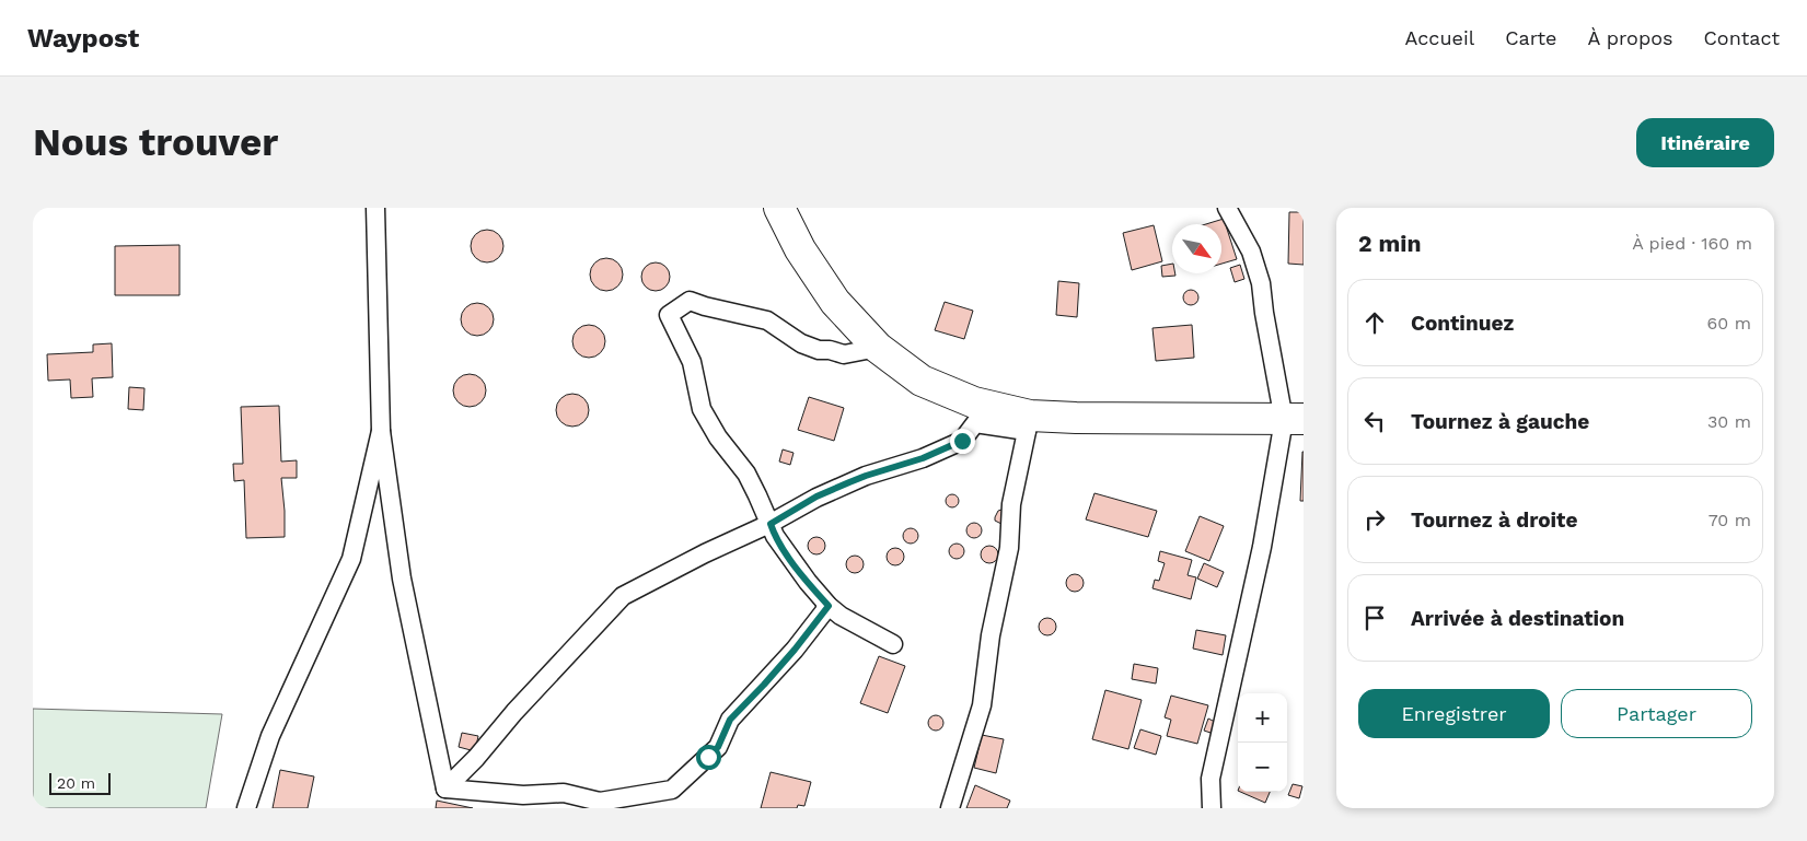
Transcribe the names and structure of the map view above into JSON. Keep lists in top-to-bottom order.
{
  "scale_bar": "20 m",
  "north": "bottom right",
  "page": {
    "header": "Waypost",
    "nav": [
      "Accueil",
      "Carte",
      "À propos",
      "Contact"
    ],
    "buttons": [
      "Itinéraire",
      ["Enregistrer", "Partager"]
    ],
    "title": "Nous trouver",
    "heading": ["2 min", "À pied · 160 m"],
    "list": [
      ["Continuez", "60 m"],
      ["Tournez à gauche", "30 m"],
      ["Tournez à droite", "70 m"],
      "Arrivée à destination"
    ],
    "map_buttons": ["+", "−"],
    "scale": "20 m"
  }
}
